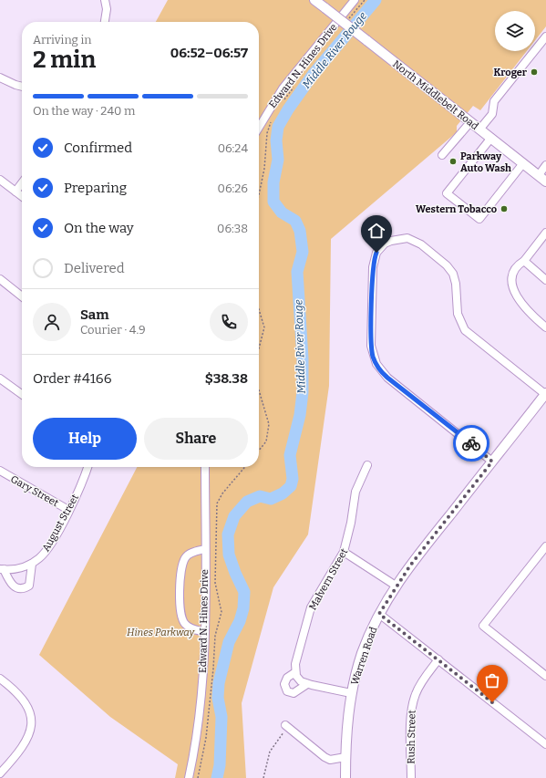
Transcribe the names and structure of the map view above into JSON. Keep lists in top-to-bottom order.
{
  "streets": {
    "main road": ["North Middlebelt Road", "Warren Road"],
    "street": [
      "Edward N. Hines Drive",
      "Gary Street",
      "August Street",
      "Malvern Street",
      "Rush Street"
    ]
  },
  "crossings": [
    ["Gary Street", "August Street"]
  ],
  "water": ["Middle River Rouge"],
  "parks": ["Hines Parkway"],
  "places": ["Kroger", "Parkway Auto Wash", "Western Tobacco"],
  "page": {
    "heading": ["2 min", "Arriving in", "06:52–06:57"],
    "panel": [
      "Sam",
      "Courier · 4.9",
      "Order #4166",
      "$38.38"
    ],
    "bar": "On the way · 240 m",
    "list": [
      ["Confirmed", "06:24"],
      ["Preparing", "06:26"],
      ["On the way", "06:38"],
      "Delivered"
    ],
    "buttons": ["Help", "Share"]
  }
}
